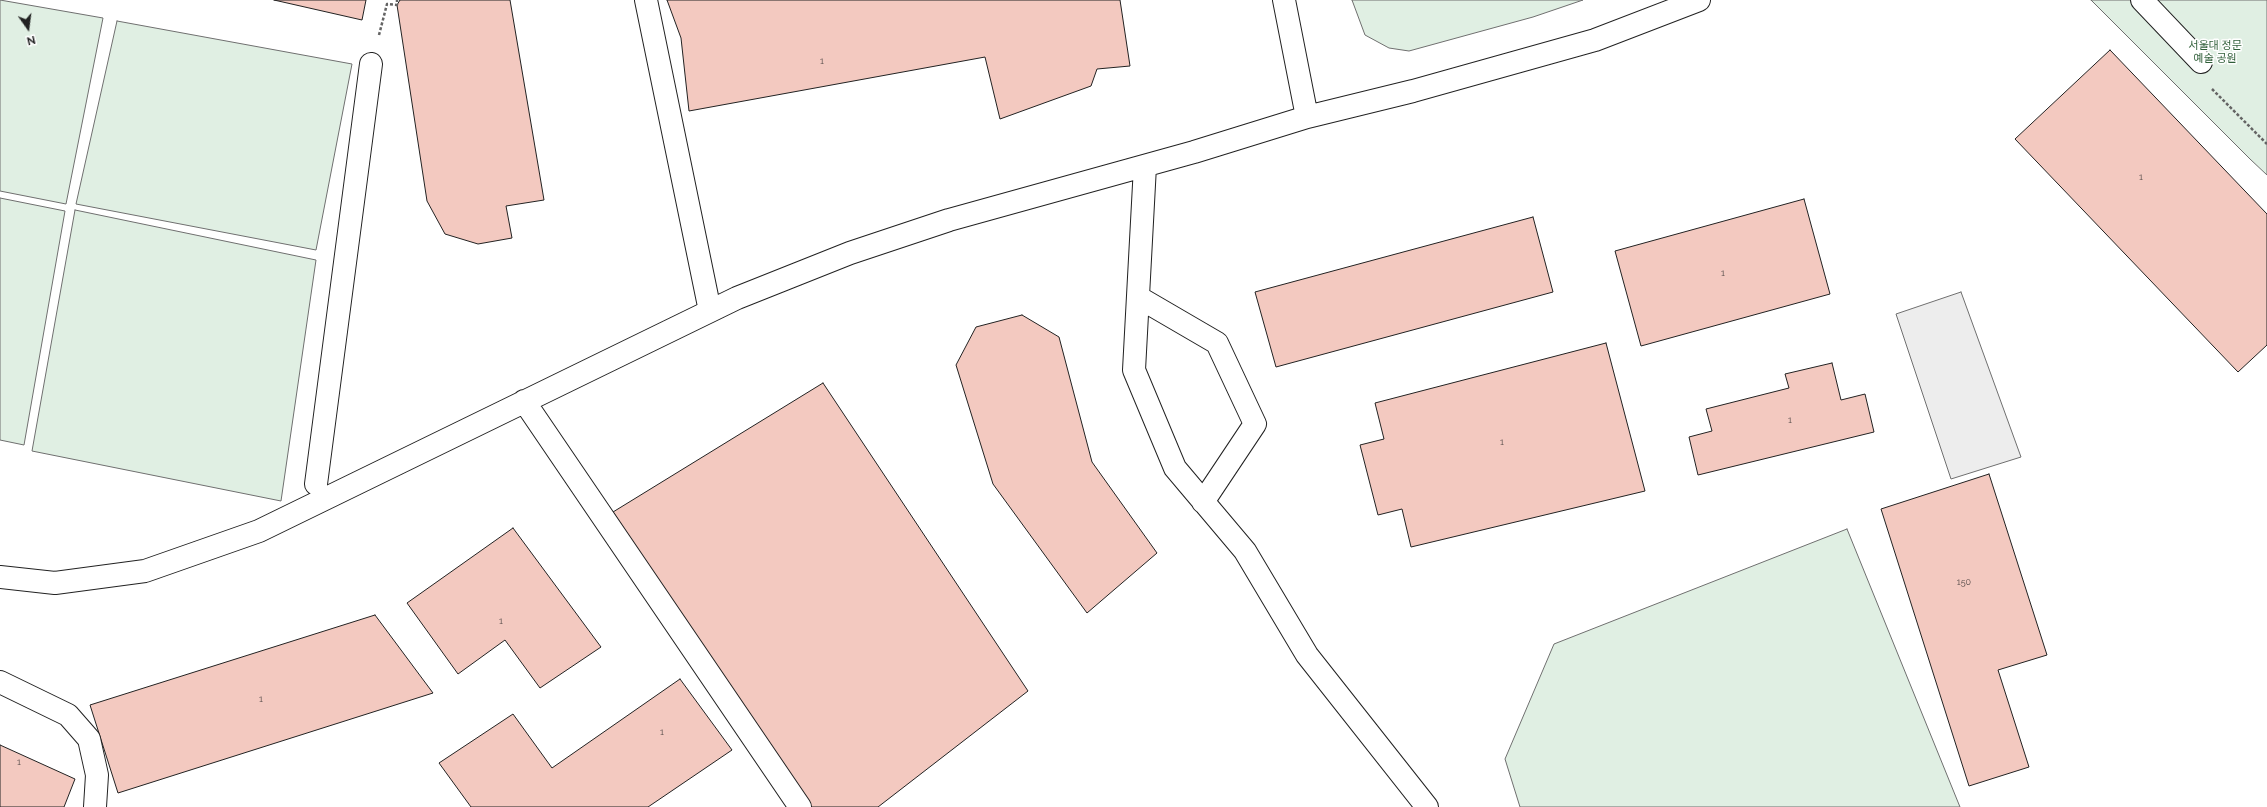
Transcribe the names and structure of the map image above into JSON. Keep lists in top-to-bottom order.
{
  "parks": ["서울대 정문 예술 공원"],
  "house_numbers": [
    "1",
    "1",
    "1",
    "1",
    "1",
    "150",
    "1",
    "1",
    "1",
    "1"
  ],
  "north": "bottom"
}
